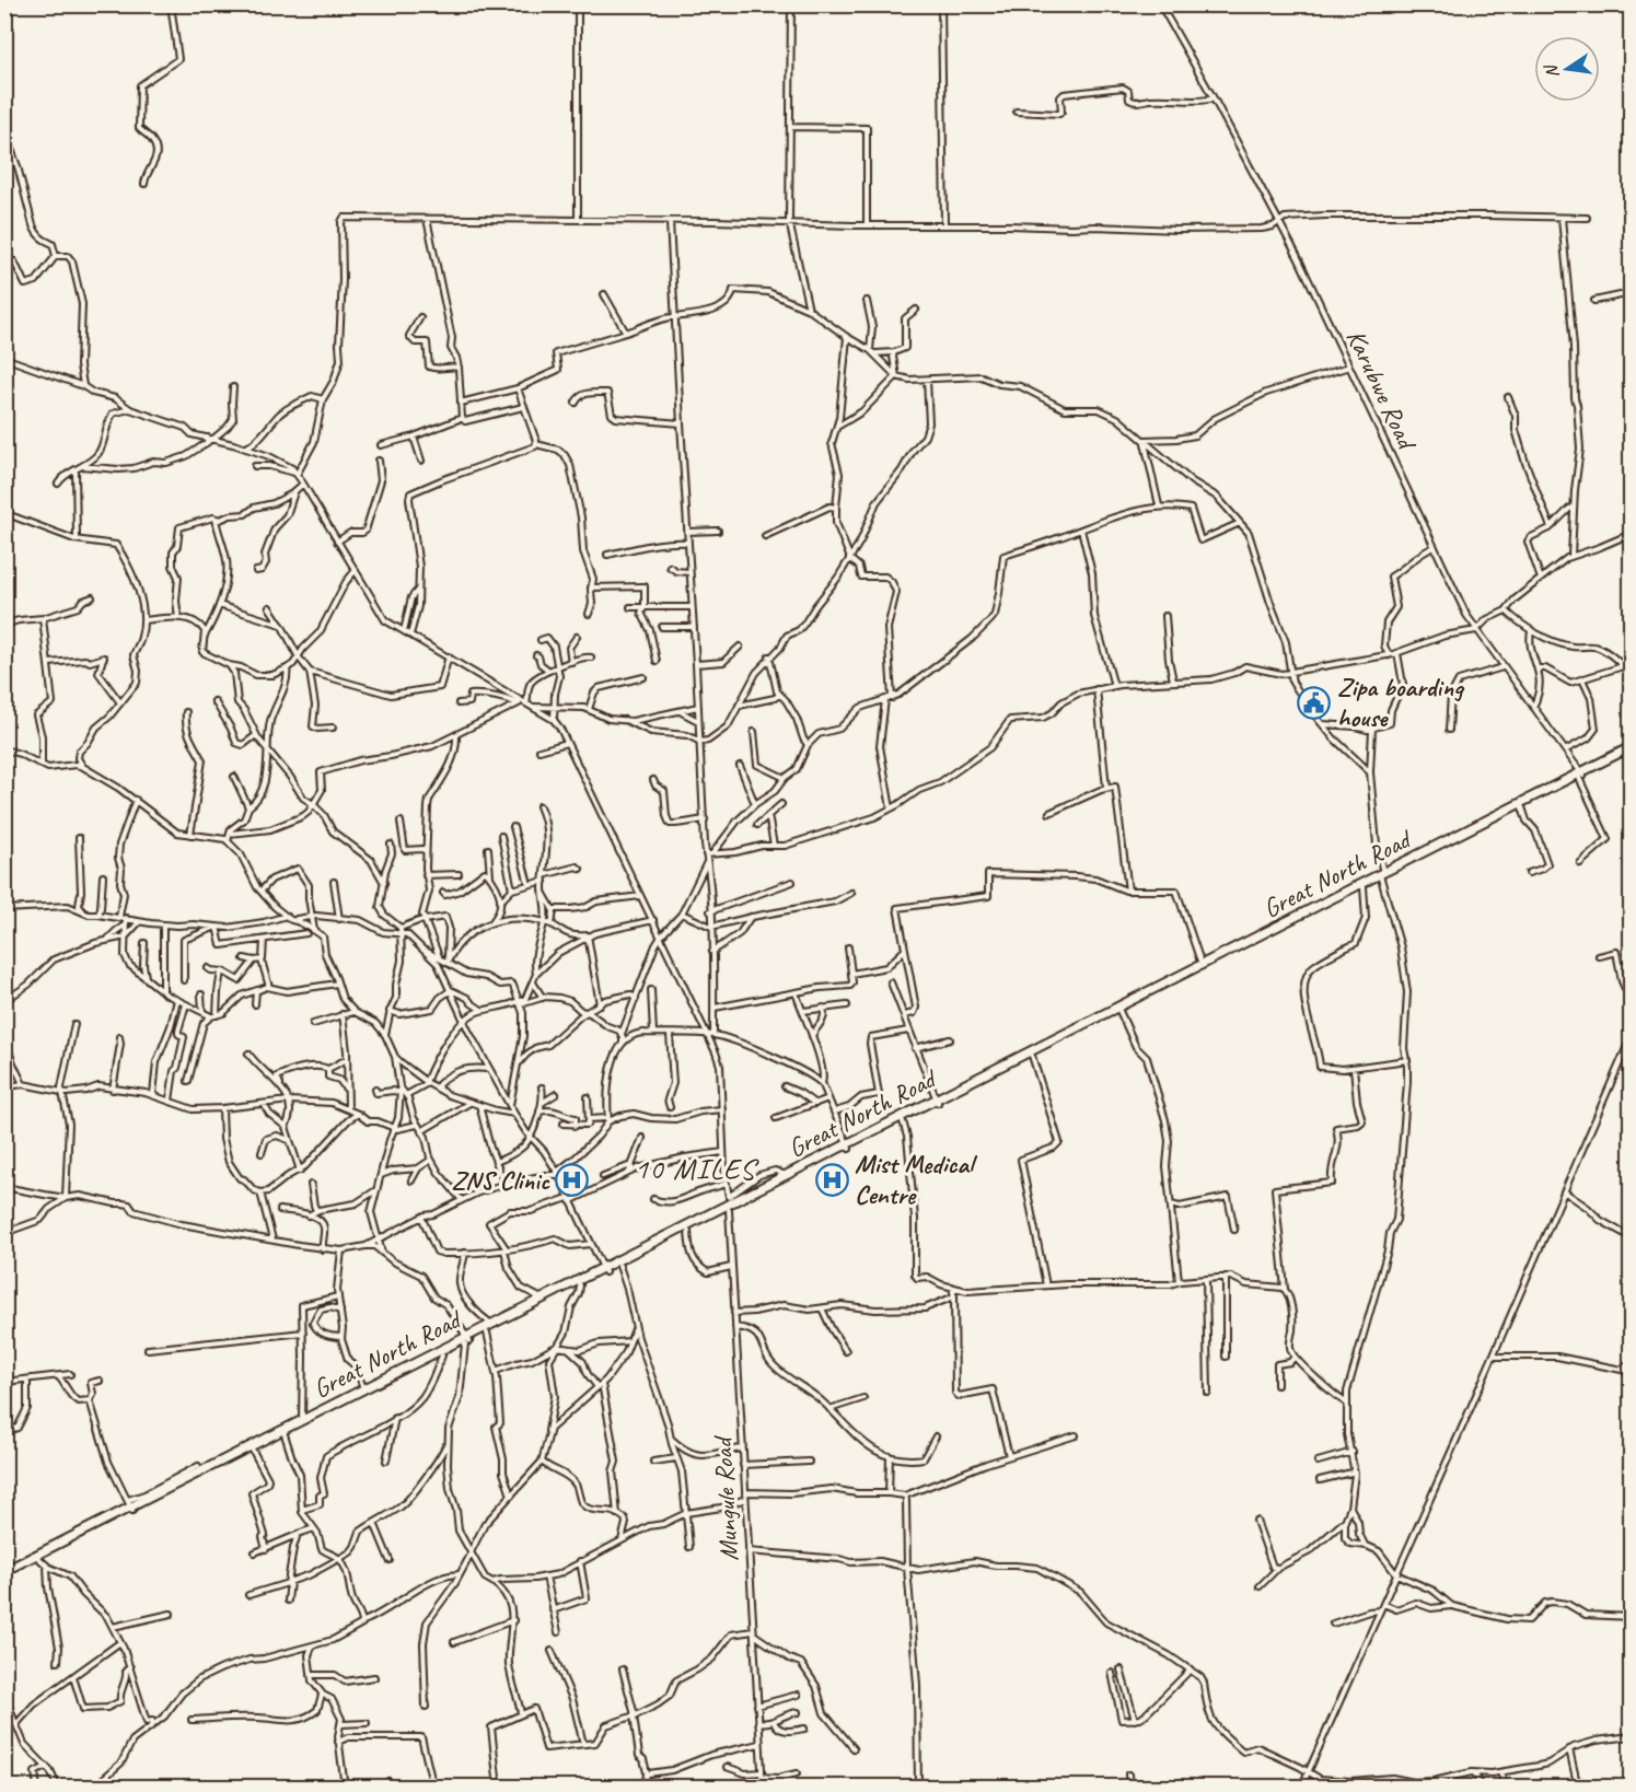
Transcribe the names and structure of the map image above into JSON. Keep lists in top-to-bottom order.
{
  "streets": {
    "highway": ["Great North Road"],
    "street": ["Karubwe Road", "Mungule Road"]
  },
  "crossings": [
    ["Karubwe Road", "Great North Road"],
    ["Great North Road", "Mungule Road"]
  ],
  "districts": ["10 MILES"],
  "places": {
    "public building": ["Zipa boarding house"],
    "hospital": ["Mist Medical Centre", "ZNS Clinic"]
  },
  "north": "left"
}
